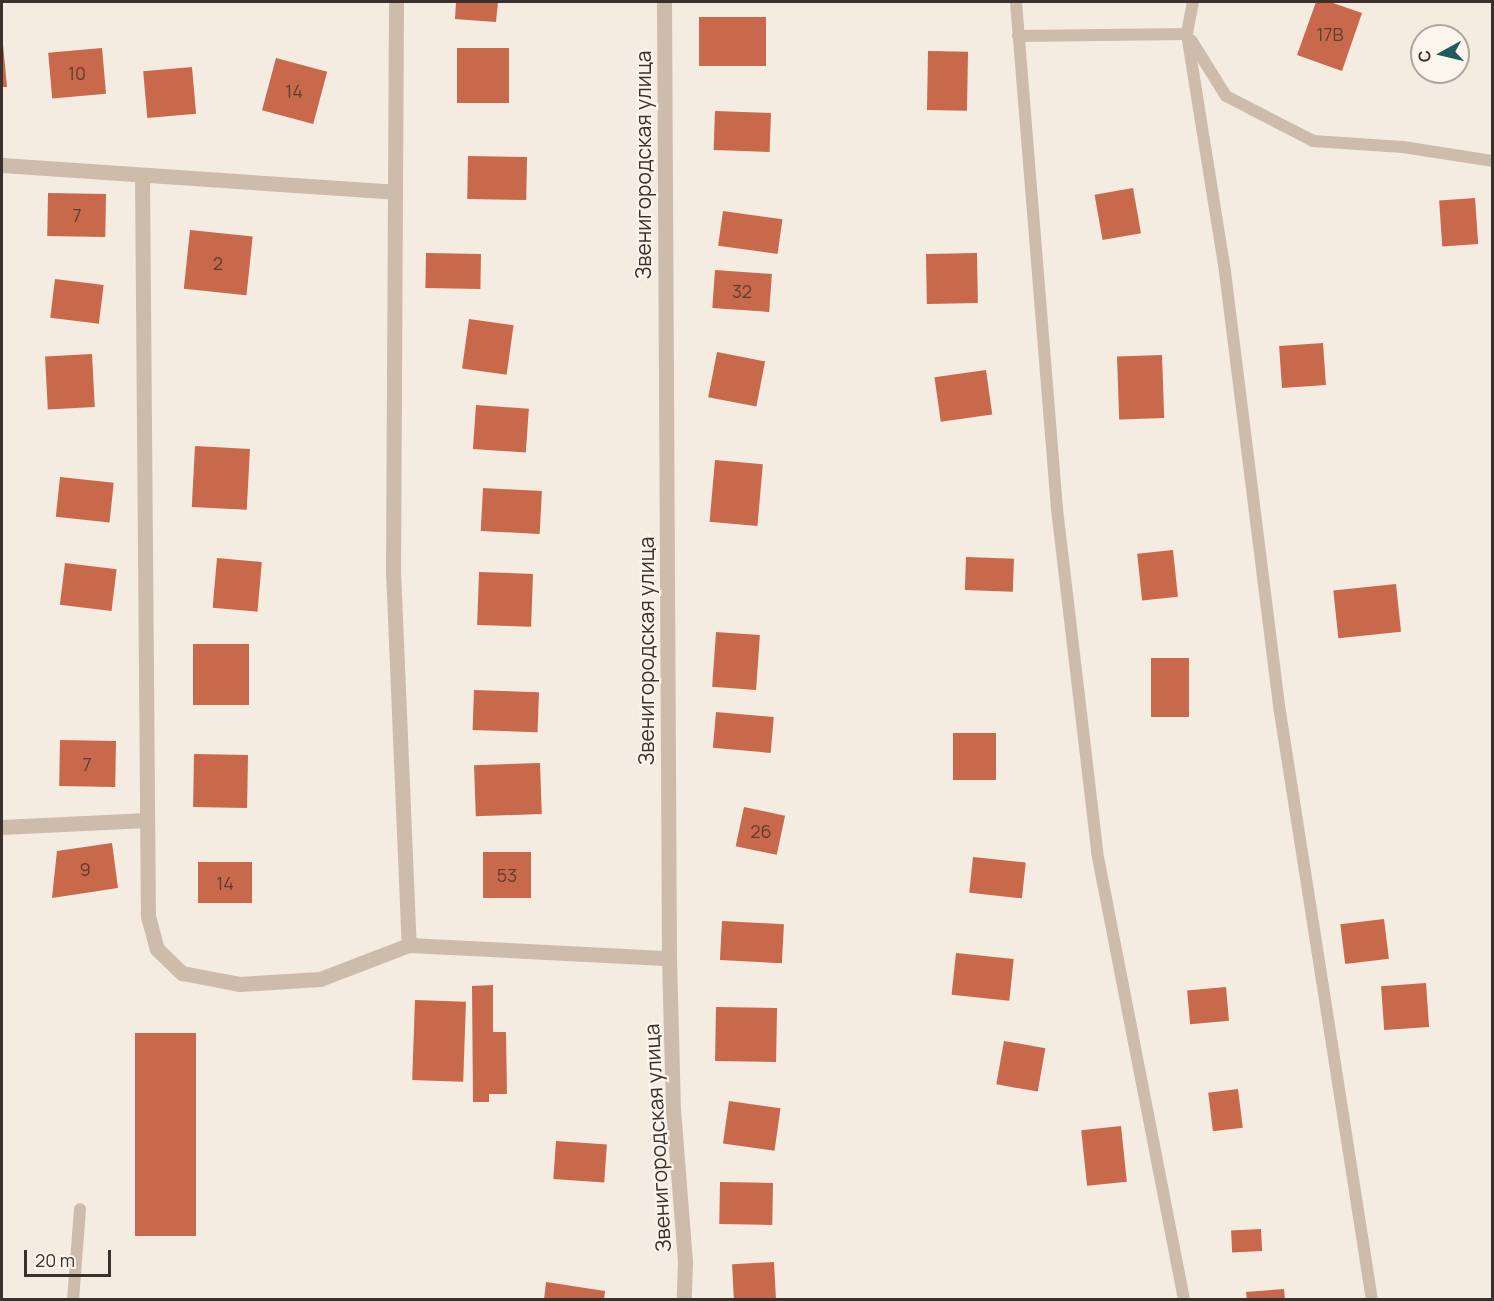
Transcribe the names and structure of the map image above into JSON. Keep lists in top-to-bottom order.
{
  "streets": {
    "street": ["Звенигородская улица"]
  },
  "house_numbers": [
    "17В",
    "10",
    "14",
    "7",
    "2",
    "32",
    "7",
    "26",
    "9",
    "53",
    "14"
  ],
  "scale_bar": "20 m",
  "north": "left"
}
